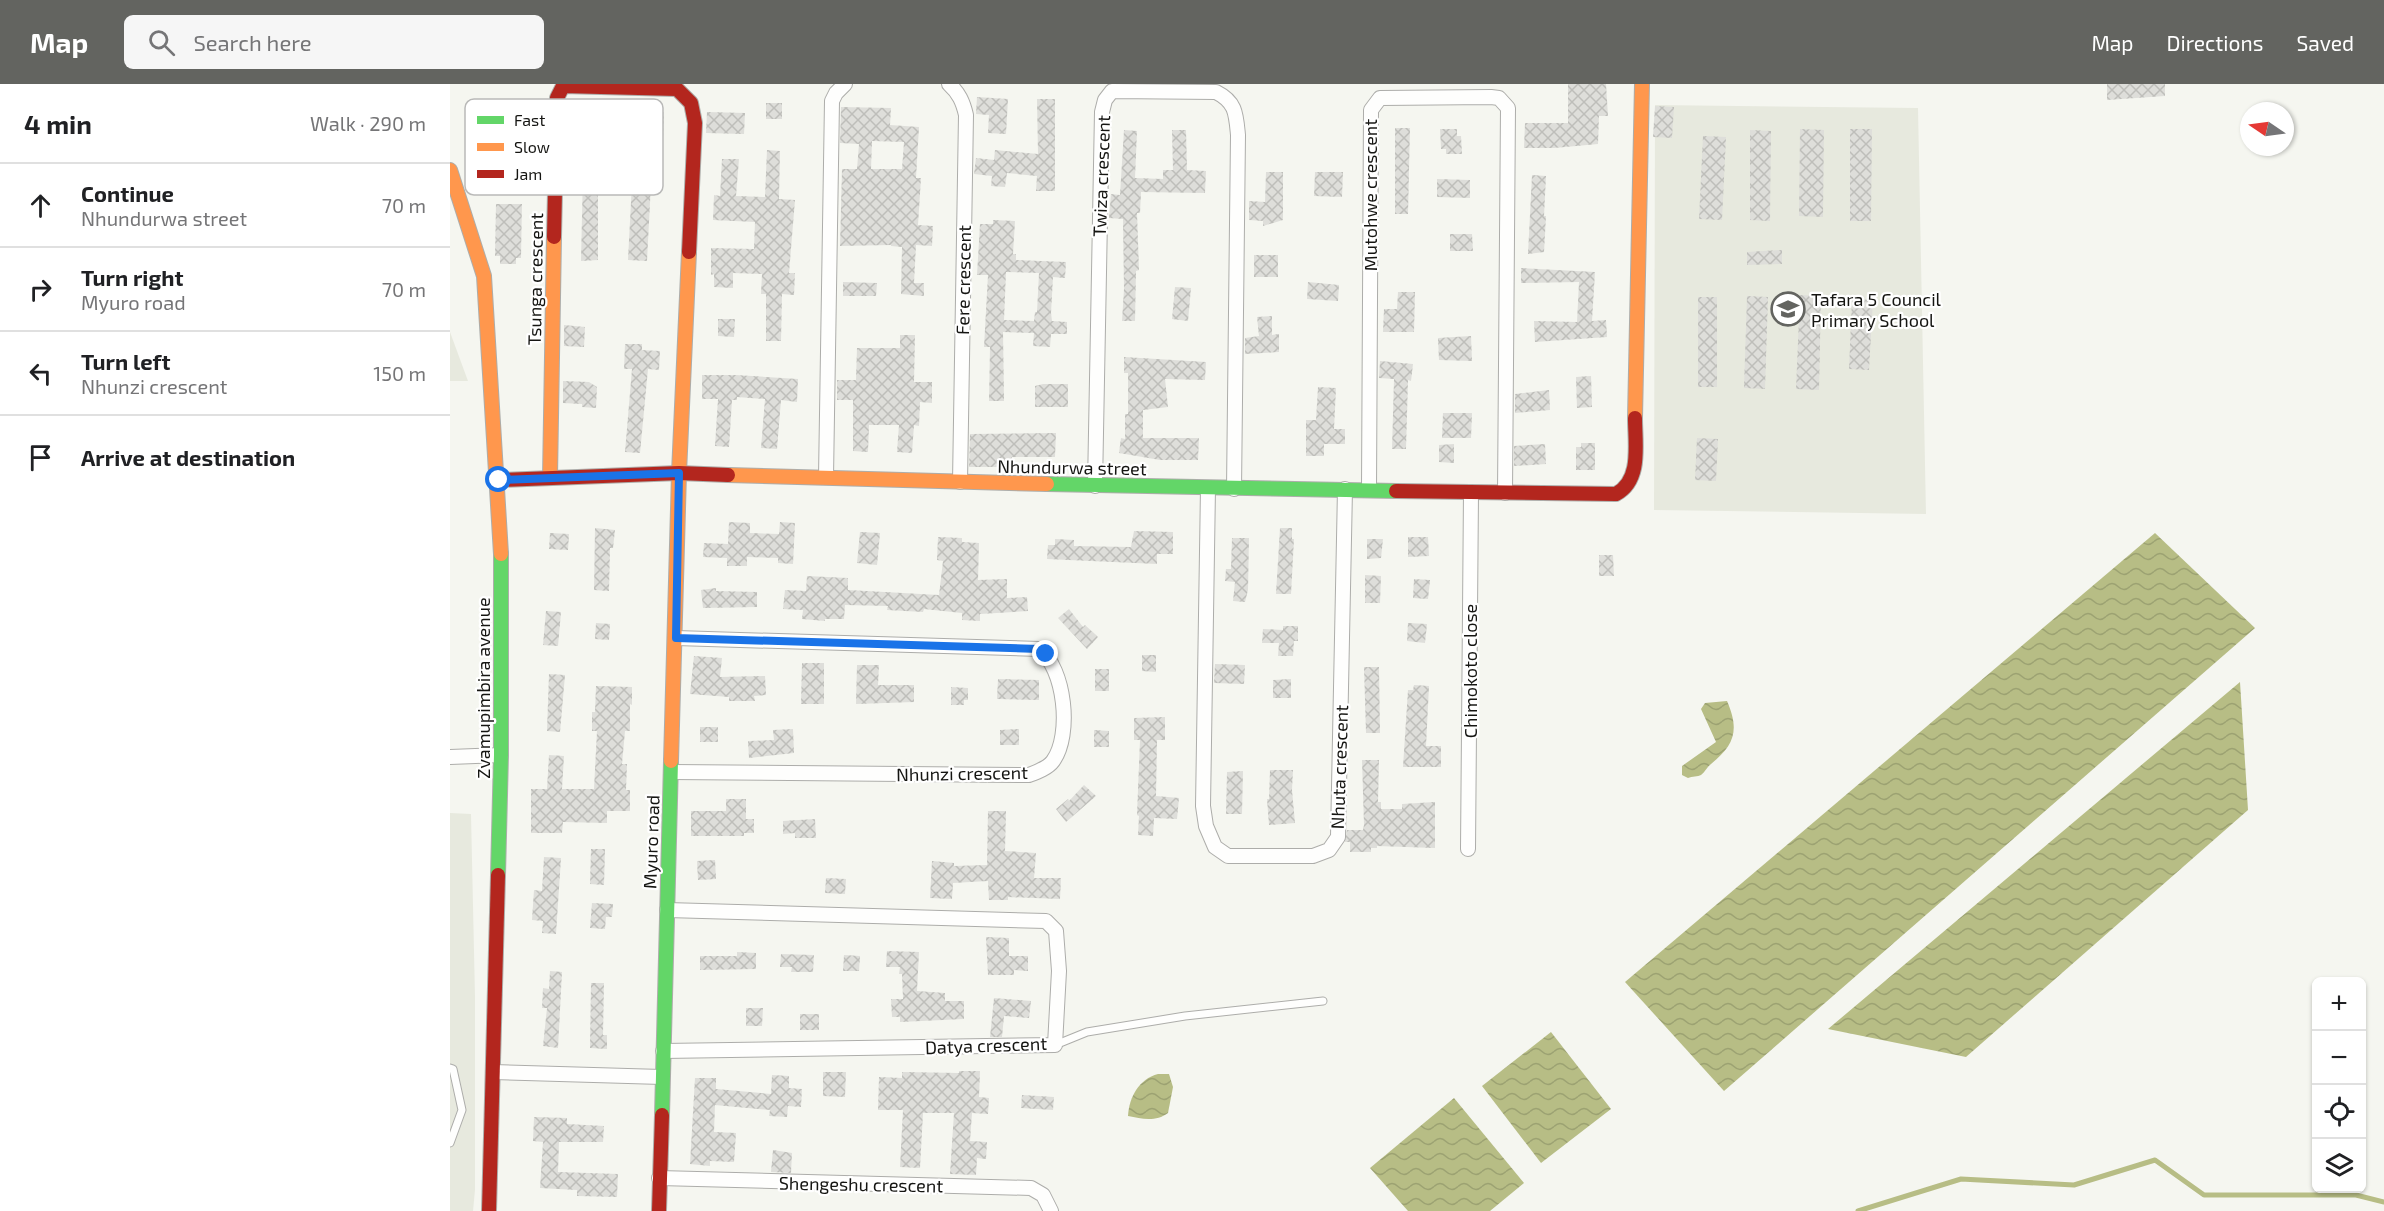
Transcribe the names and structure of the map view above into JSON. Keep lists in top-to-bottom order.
{
  "streets": {
    "street": [
      "Twiza crescent",
      "Mutohwe crescent",
      "Tsunga crescent",
      "Fere crescent",
      "Nhundurwa street",
      "Chimokoto close",
      "Zvamupimbira avenue",
      "Nhuta crescent",
      "Nhunzi crescent",
      "Myuro road",
      "Datya crescent",
      "Shengeshu crescent"
    ]
  },
  "crossings": [
    ["Twiza crescent", "Nhundurwa street"],
    ["Mutohwe crescent", "Nhundurwa street"],
    ["Tsunga crescent", "Nhundurwa street"],
    ["Tsunga crescent", "Myuro road"],
    ["Fere crescent", "Nhundurwa street"],
    ["Nhundurwa street", "Chimokoto close"],
    ["Nhundurwa street", "Zvamupimbira avenue"],
    ["Nhundurwa street", "Nhuta crescent"],
    ["Nhundurwa street", "Myuro road"],
    ["Nhunzi crescent", "Myuro road"],
    ["Myuro road", "Datya crescent"],
    ["Myuro road", "Shengeshu crescent"]
  ],
  "places": {
    "school or university": ["Tafara 5 Council Primary School"]
  },
  "legend": ["Fast", "Slow", "Jam"],
  "north": "left",
  "page": {
    "header": "Map",
    "search": "Search here",
    "nav": ["Map", "Directions", "Saved"],
    "heading": ["4 min", "Walk · 290 m"],
    "list": [
      ["Continue", "Nhundurwa street", "70 m"],
      ["Turn right", "Myuro road", "70 m"],
      ["Turn left", "Nhunzi crescent", "150 m"],
      "Arrive at destination"
    ],
    "map_buttons": ["+", "−"]
  }
}
